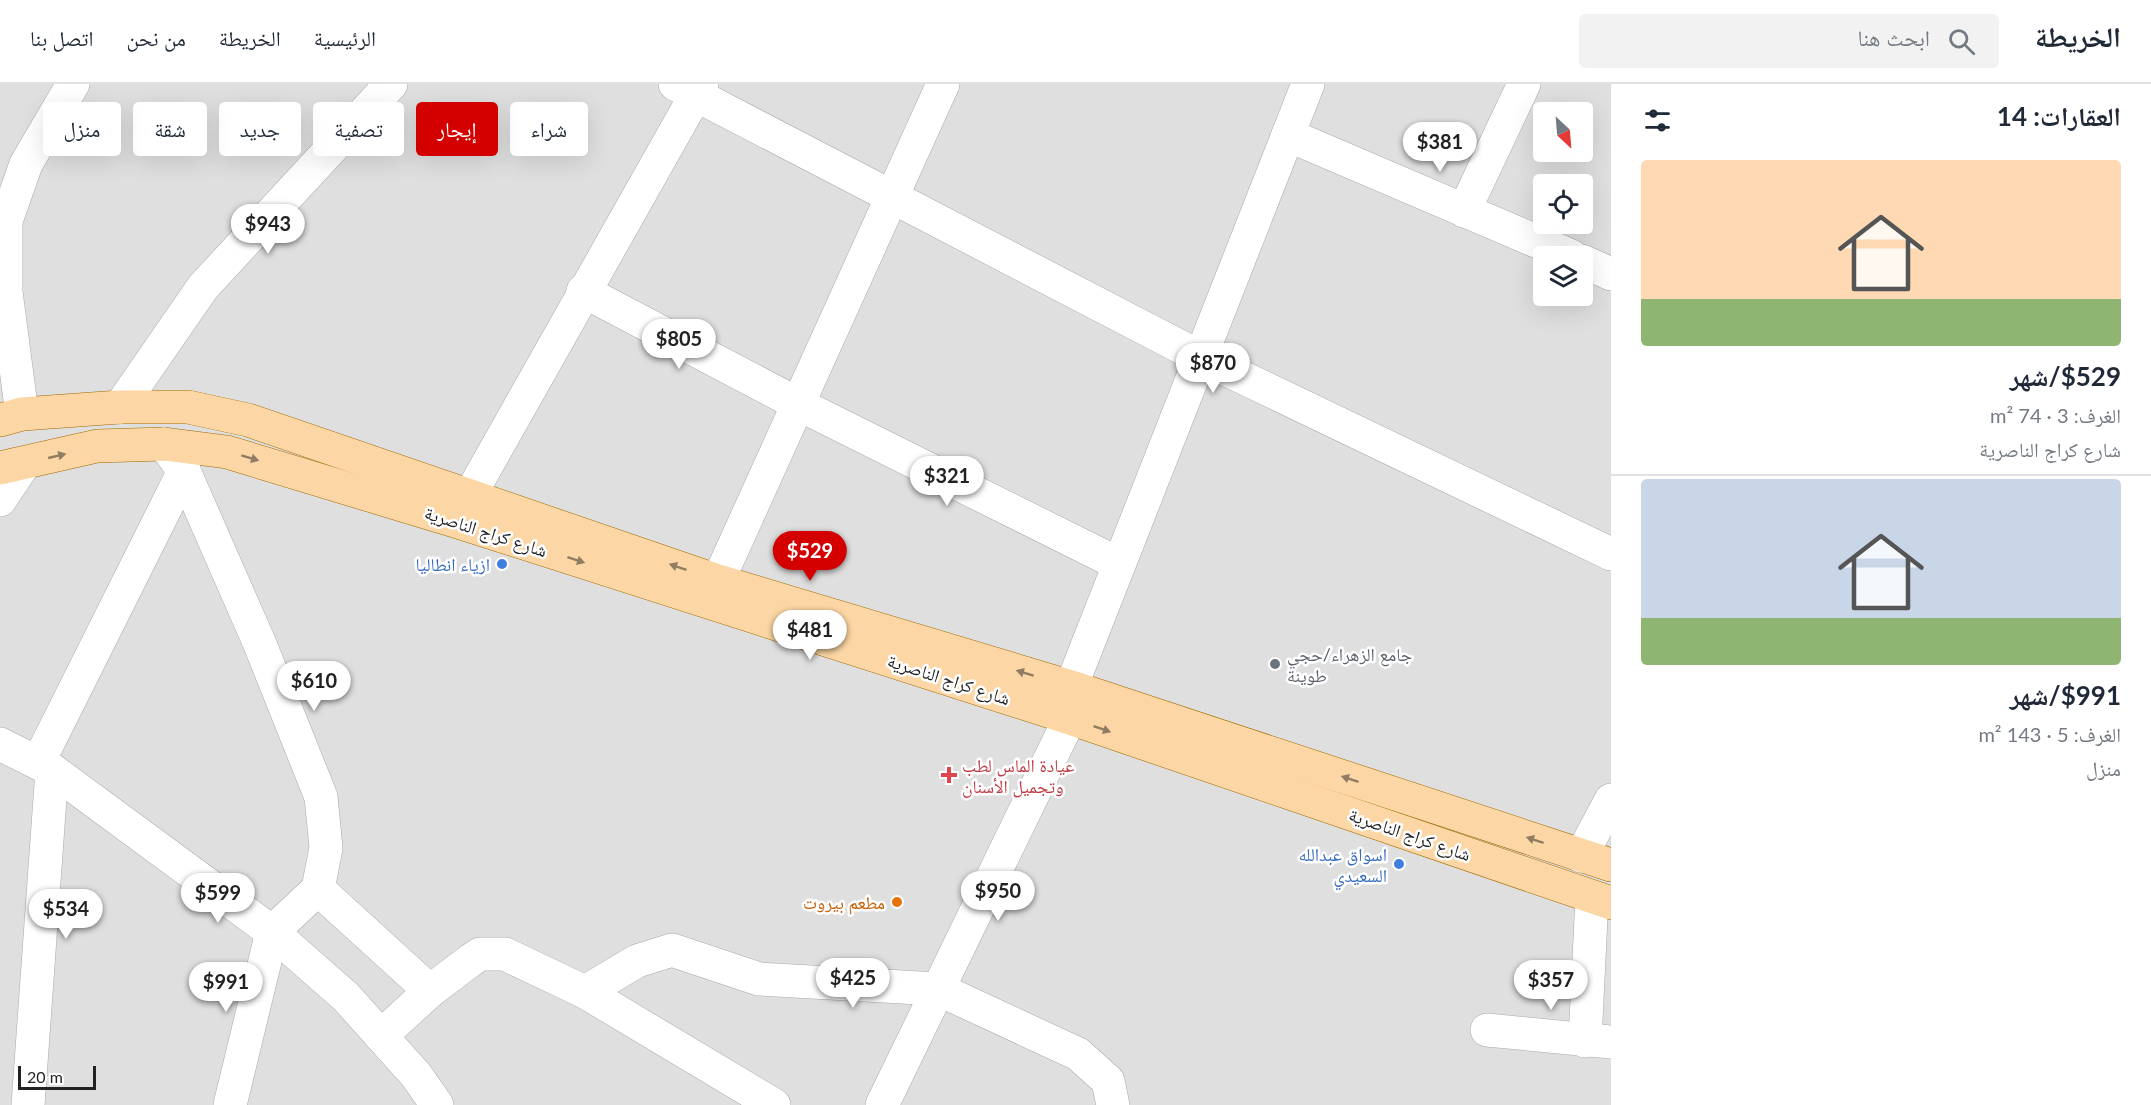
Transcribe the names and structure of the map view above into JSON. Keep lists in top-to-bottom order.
{
  "streets": {
    "main road": ["شارع كراج الناصرية"]
  },
  "places": {
    "other": [
      "ازياء انطاليا",
      "جامع الزهراء/حجي طوينة",
      "اسواق عبدالله السعيدي",
      "مطعم بيروت"
    ],
    "health": ["عيادة الماس لطب وتجميل الأسنان"]
  },
  "scale_bar": "20 m",
  "north": "bottom right",
  "page": {
    "header": "الخريطة",
    "search": "ابحث هنا",
    "nav": [
      "الرئيسية",
      "الخريطة",
      "من نحن",
      "اتصل بنا"
    ],
    "heading": "العقارات: 14",
    "chip": [
      "شراء",
      "إيجار",
      "تصفية",
      "جديد",
      "شقة",
      "منزل"
    ],
    "price": [
      "$381",
      "$943",
      "$805",
      "$870",
      "$321",
      "$529",
      "$481",
      "$610",
      "$950",
      "$599",
      "$534",
      "$425",
      "$357",
      "$991"
    ],
    "list": [
      {
        "name": "$529/شهر",
        "note": "الغرف: 3 · 74 m² · شارع كراج الناصرية"
      },
      {
        "name": "$991/شهر",
        "note": "الغرف: 5 · 143 m² · منزل"
      }
    ],
    "scale": "20 m"
  }
}
